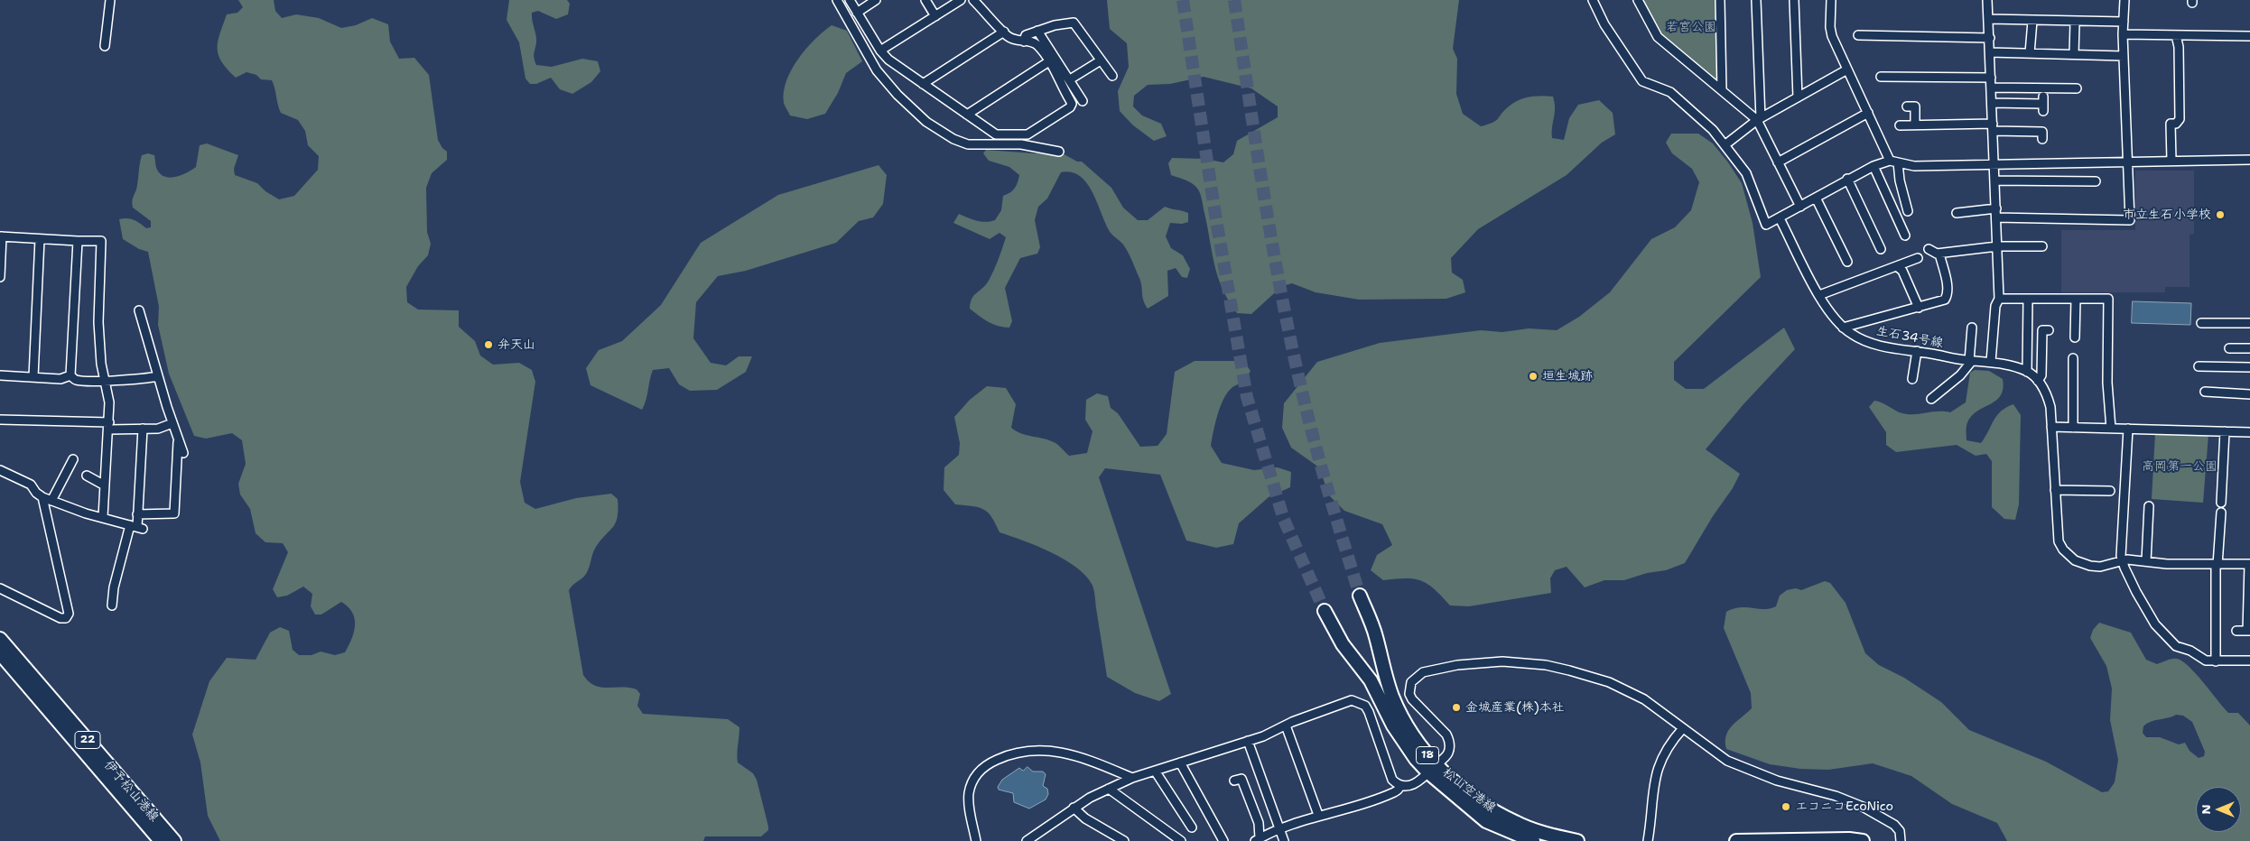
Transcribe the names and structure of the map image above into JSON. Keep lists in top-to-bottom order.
{
  "streets": {
    "main road": [
      "22",
      "18",
      "松山空港線",
      "伊予松山港線"
    ],
    "street": ["生石34号線"]
  },
  "parks": ["若宮公園", "高岡第一公園"],
  "places": [
    "市立生石小学校",
    "弁天山",
    "垣生城跡",
    "金城産業(株)本社",
    "エコニコEcoNico"
  ],
  "north": "left"
}
